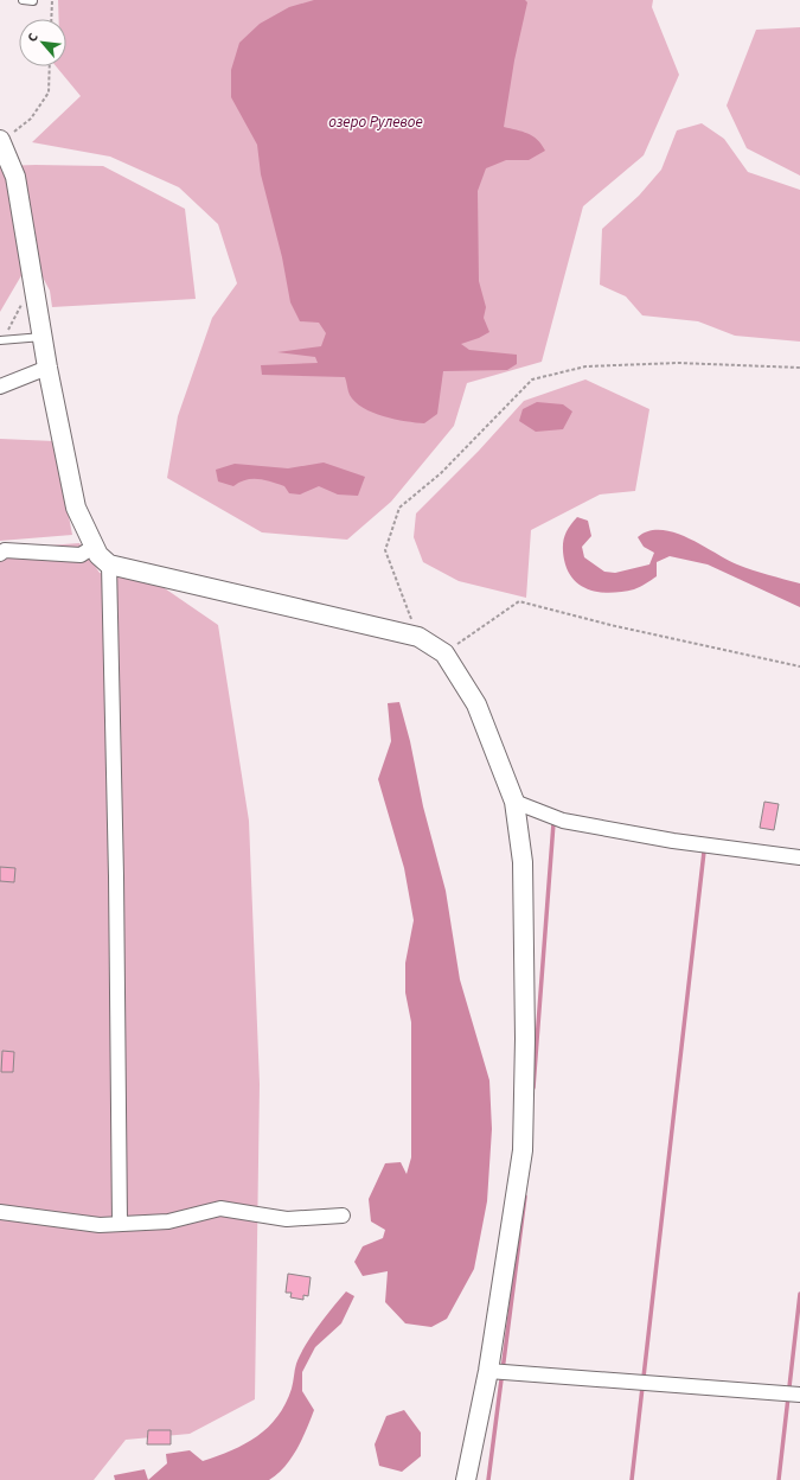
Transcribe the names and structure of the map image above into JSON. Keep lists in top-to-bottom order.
{
  "water": ["озеро Рулевое"],
  "north": "top left"
}
